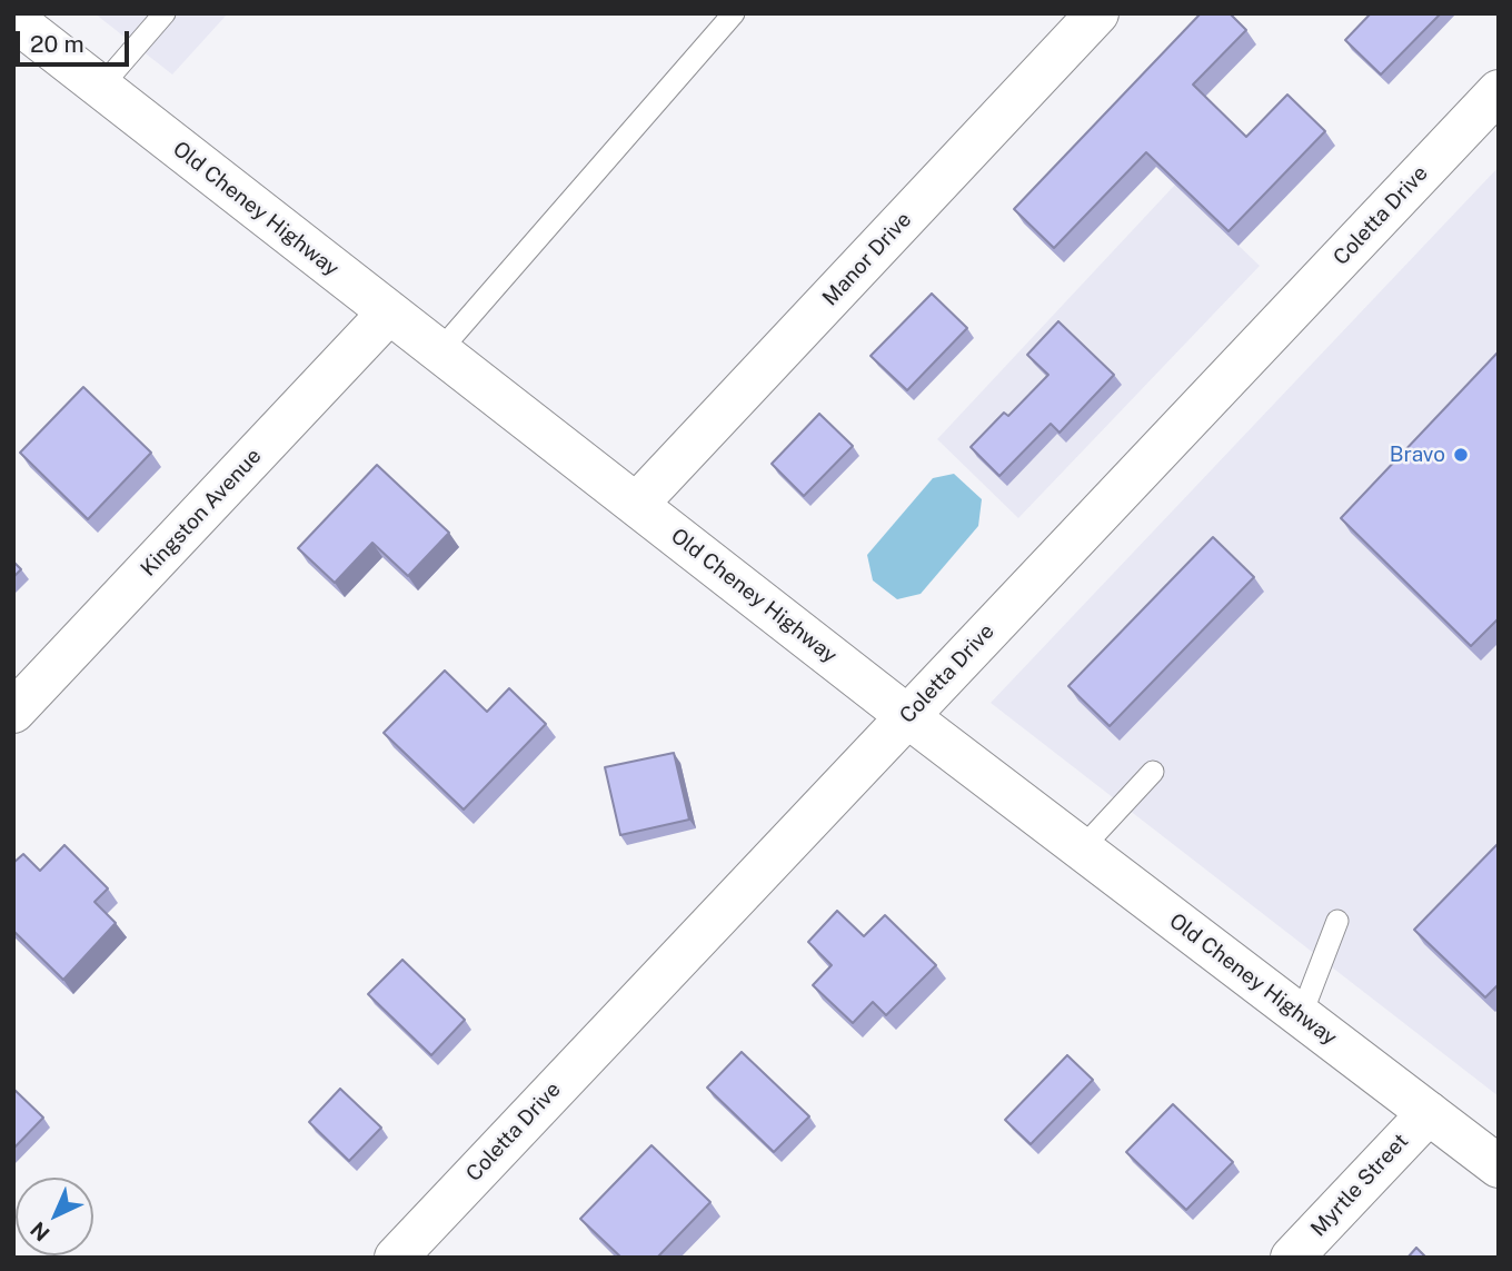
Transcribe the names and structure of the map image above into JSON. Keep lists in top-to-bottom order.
{
  "streets": {
    "street": [
      "Old Cheney Highway",
      "Coletta Drive",
      "Manor Drive",
      "Kingston Avenue",
      "Myrtle Street"
    ]
  },
  "crossings": [
    ["Old Cheney Highway", "Coletta Drive"],
    ["Old Cheney Highway", "Manor Drive"],
    ["Old Cheney Highway", "Kingston Avenue"],
    ["Old Cheney Highway", "Myrtle Street"]
  ],
  "places": ["Bravo"],
  "scale_bar": "20 m",
  "north": "bottom left"
}
